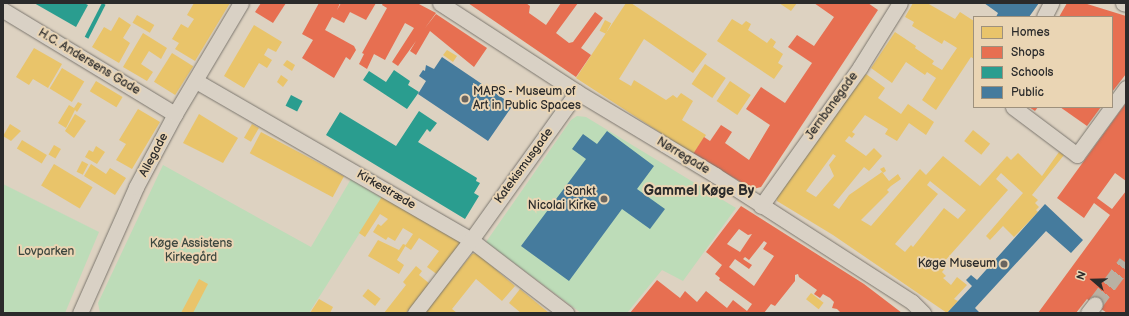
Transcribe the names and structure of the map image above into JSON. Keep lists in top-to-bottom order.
{
  "streets": {
    "street": [
      "H.C. Andersens Gade",
      "Jernbanegade",
      "Allegade",
      "Nørregade",
      "Katekismusgade",
      "Kirkestræde"
    ]
  },
  "crossings": [
    ["H.C. Andersens Gade", "Allegade"],
    ["Jernbanegade", "Nørregade"],
    ["Allegade", "Kirkestræde"],
    ["Nørregade", "Katekismusgade"],
    ["Katekismusgade", "Kirkestræde"]
  ],
  "districts": ["Gammel Køge By"],
  "parks": ["Køge Assistens Kirkegård", "Lovparken"],
  "places": ["MAPS - Museum of Art in Public Spaces", "Sankt Nicolai Kirke", "Køge Museum"],
  "legend": [
    "Homes",
    "Shops",
    "Schools",
    "Public"
  ],
  "north": "left"
}
